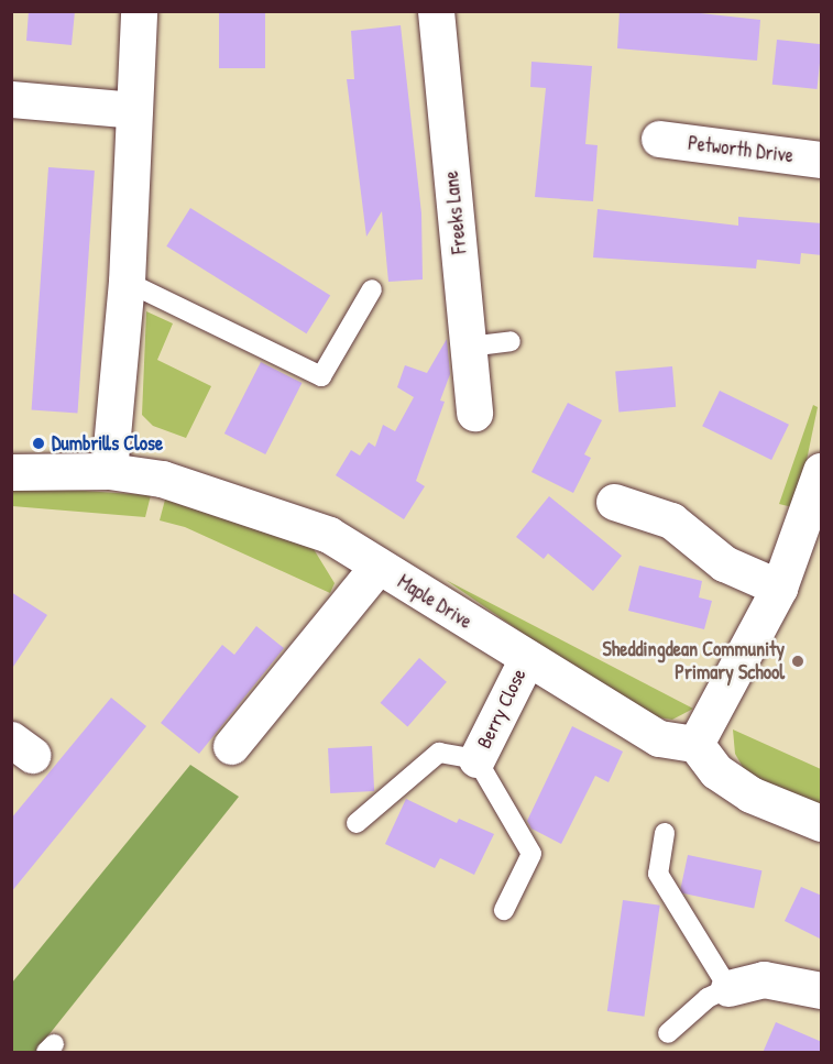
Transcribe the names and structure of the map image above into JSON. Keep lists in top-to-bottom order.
{
  "streets": {
    "street": [
      "Petworth Drive",
      "Freeks Lane",
      "Maple Drive",
      "Berry Close"
    ]
  },
  "crossings": [
    ["Maple Drive", "Berry Close"]
  ],
  "places": ["Dumbrills Close", "Sheddingdean Community Primary School"]
}
